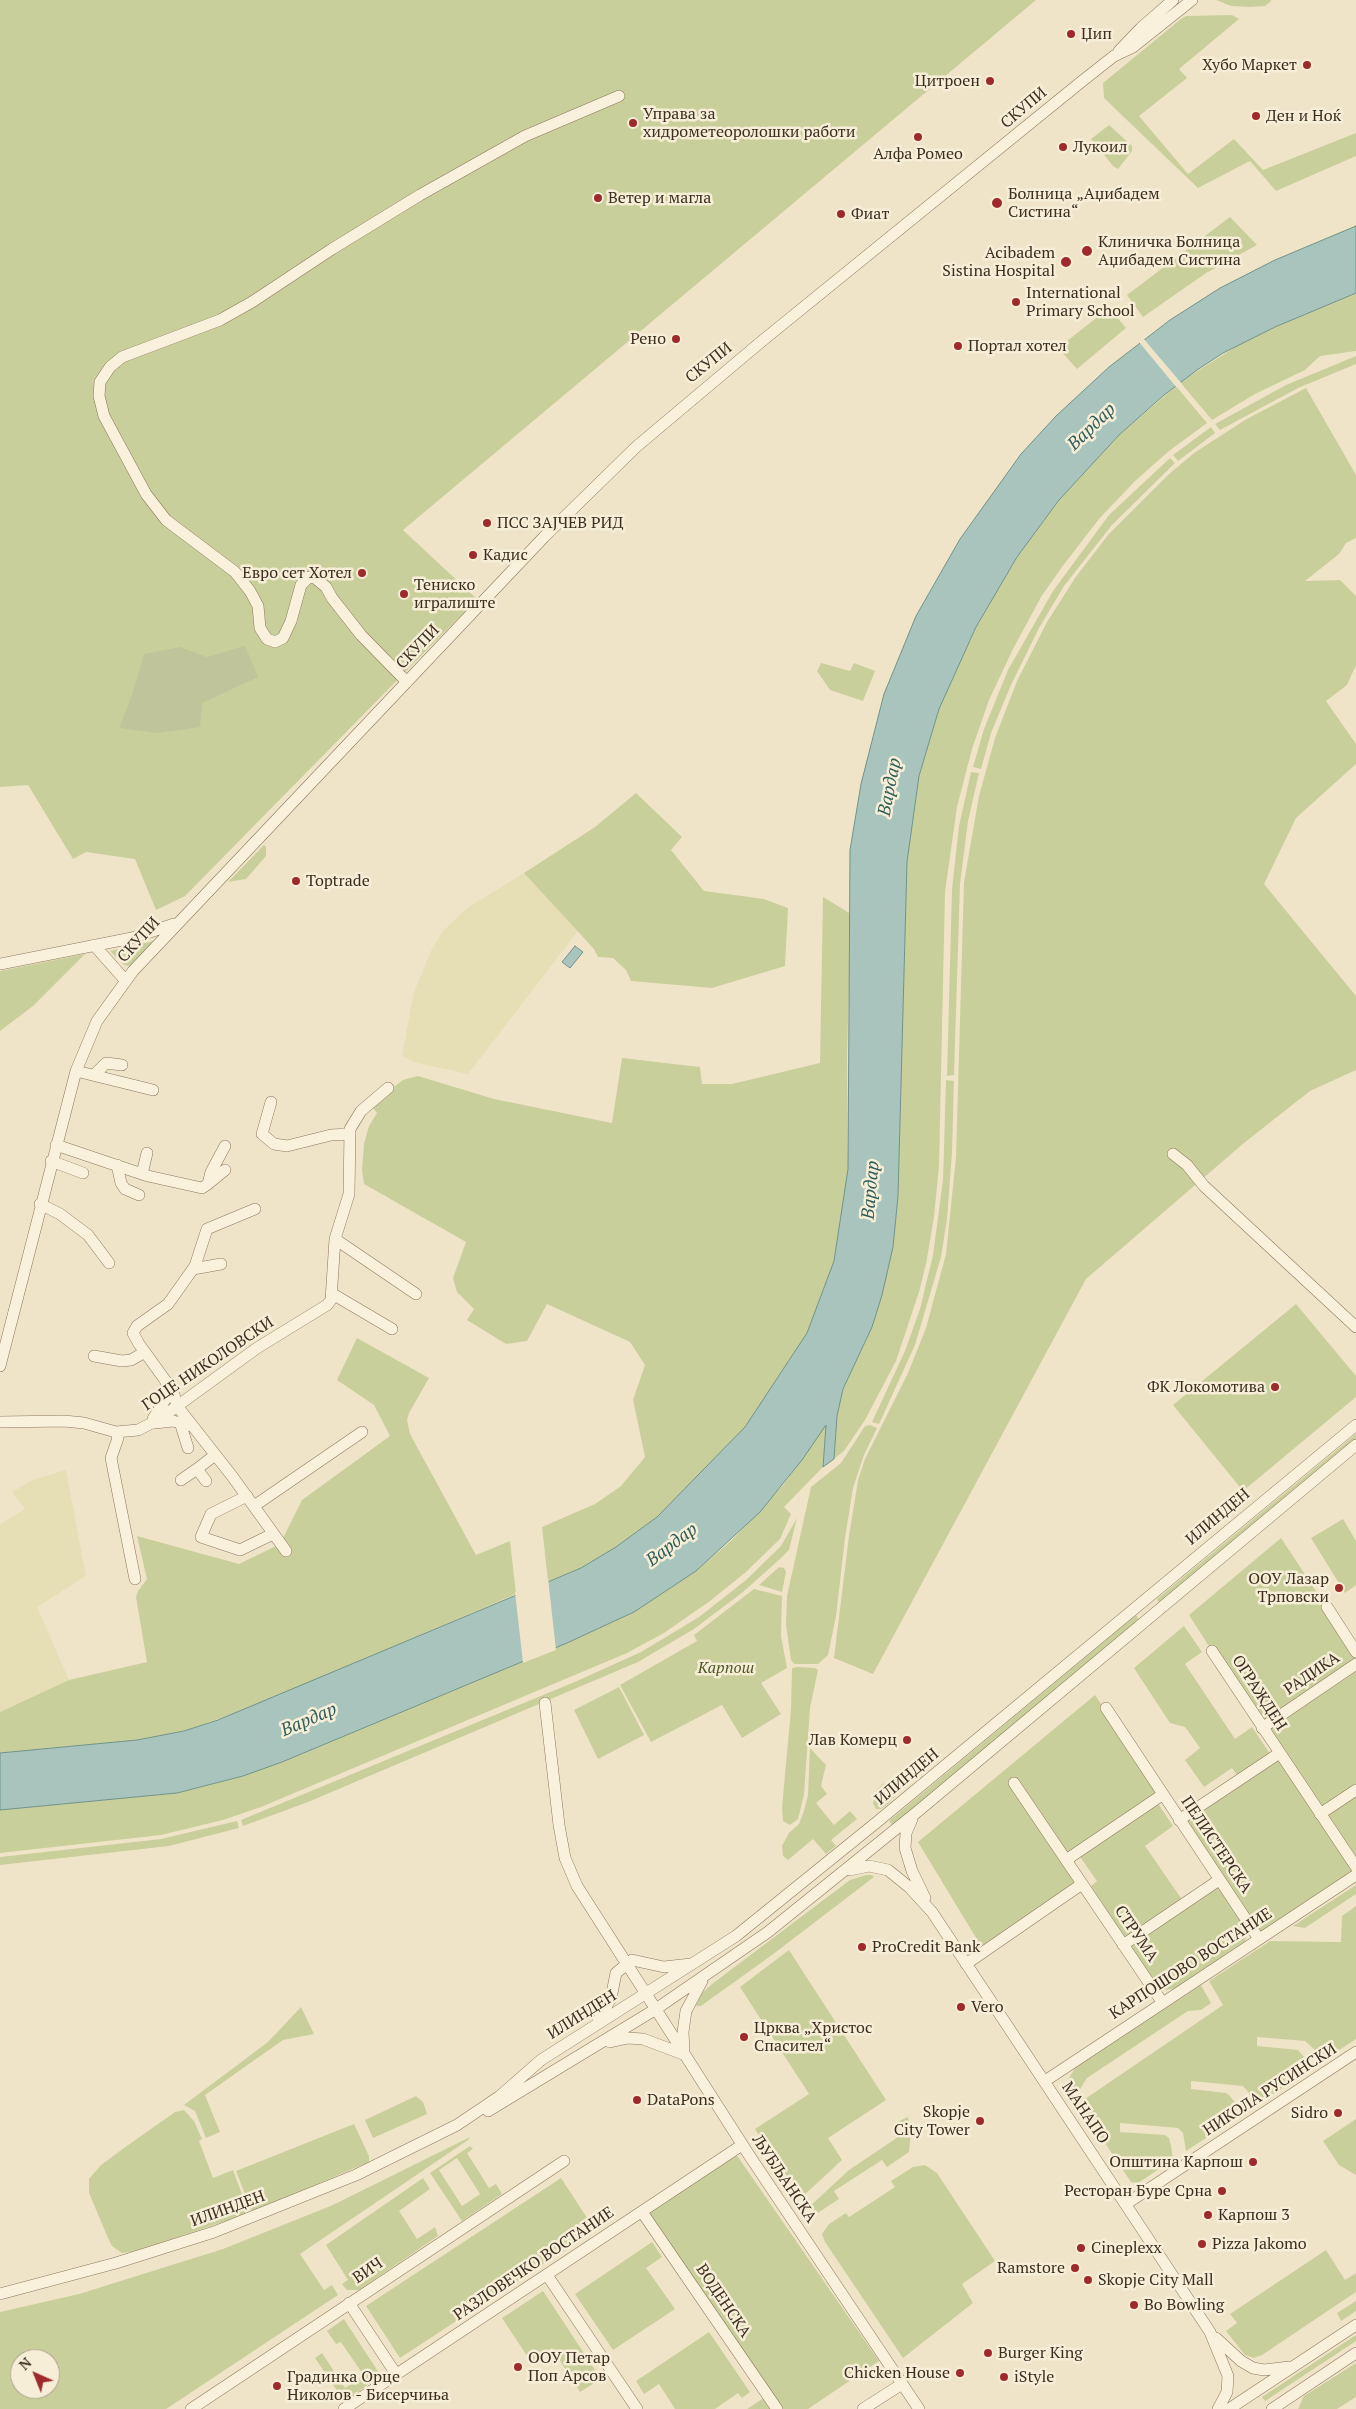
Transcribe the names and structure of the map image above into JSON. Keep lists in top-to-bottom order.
{
  "streets": {
    "street": [
      "СКУПИ",
      "ГОЦЕ НИКОЛОВСКИ",
      "ИЛИНДЕН",
      "РАДИКА",
      "ОГРАЖДЕН",
      "ПЕЛИСТЕРСКА",
      "СТРУМА",
      "КАРПОШОВО ВОСТАНИЕ",
      "НИКОЛА РУСИНСКИ",
      "МАНАПО",
      "ЉУБЉАНСКА",
      "РАЗЛОВЕЧКО ВОСТАНИЕ",
      "ВИЧ",
      "ВОДЕНСКА"
    ]
  },
  "crossings": [
    ["ИЛИНДЕН", "МАНАПО"],
    ["ИЛИНДЕН", "ЉУБЉАНСКА"],
    ["РАДИКА", "ОГРАЖДЕН"],
    ["ОГРАЖДЕН", "ПЕЛИСТЕРСКА"],
    ["ПЕЛИСТЕРСКА", "СТРУМА"],
    ["ПЕЛИСТЕРСКА", "КАРПОШОВО ВОСТАНИЕ"],
    ["СТРУМА", "КАРПОШОВО ВОСТАНИЕ"],
    ["КАРПОШОВО ВОСТАНИЕ", "МАНАПО"],
    ["НИКОЛА РУСИНСКИ", "МАНАПО"],
    ["ЉУБЉАНСКА", "РАЗЛОВЕЧКО ВОСТАНИЕ"],
    ["РАЗЛОВЕЧКО ВОСТАНИЕ", "ВОДЕНСКА"]
  ],
  "water": ["Вардар"],
  "parks": ["Карпош"],
  "places": [
    "Џип",
    "Хубо Маркет",
    "Цитроен",
    "Ден и Ноќ",
    "Управа за хидрометеоролошки работи",
    "Алфа Ромео",
    "Лукоил",
    "Ветер и магла",
    "Болница „Аџибадем Систина“",
    "Фиат",
    "Клиничка Болница Аџибадем Систина",
    "Acibadem Sistina Hospital",
    "International Primary School",
    "Рено",
    "Портал хотел",
    "ПСС ЗАЈЧЕВ РИД",
    "Кадис",
    "Евро сет Хотел",
    "Тениско игралиште",
    "Toptrade",
    "ФК Локомотива",
    "ООУ Лазар Трповски",
    "Лав Комерц",
    "ProCredit Bank",
    "Vero",
    "Црква „Христос Спасител“",
    "DataPons",
    "Sidro",
    "Skopje City Tower",
    "Општина Карпош",
    "Ресторан Буре Срна",
    "Карпош 3",
    "Pizza Jakomo",
    "Cineplexx",
    "Ramstore",
    "Skopje City Mall",
    "Bo Bowling",
    "Burger King",
    "ООУ Петар Поп Арсов",
    "Chicken House",
    "iStyle",
    "Градинка Орце Николов - Бисерчиња"
  ],
  "north": "top left"
}
